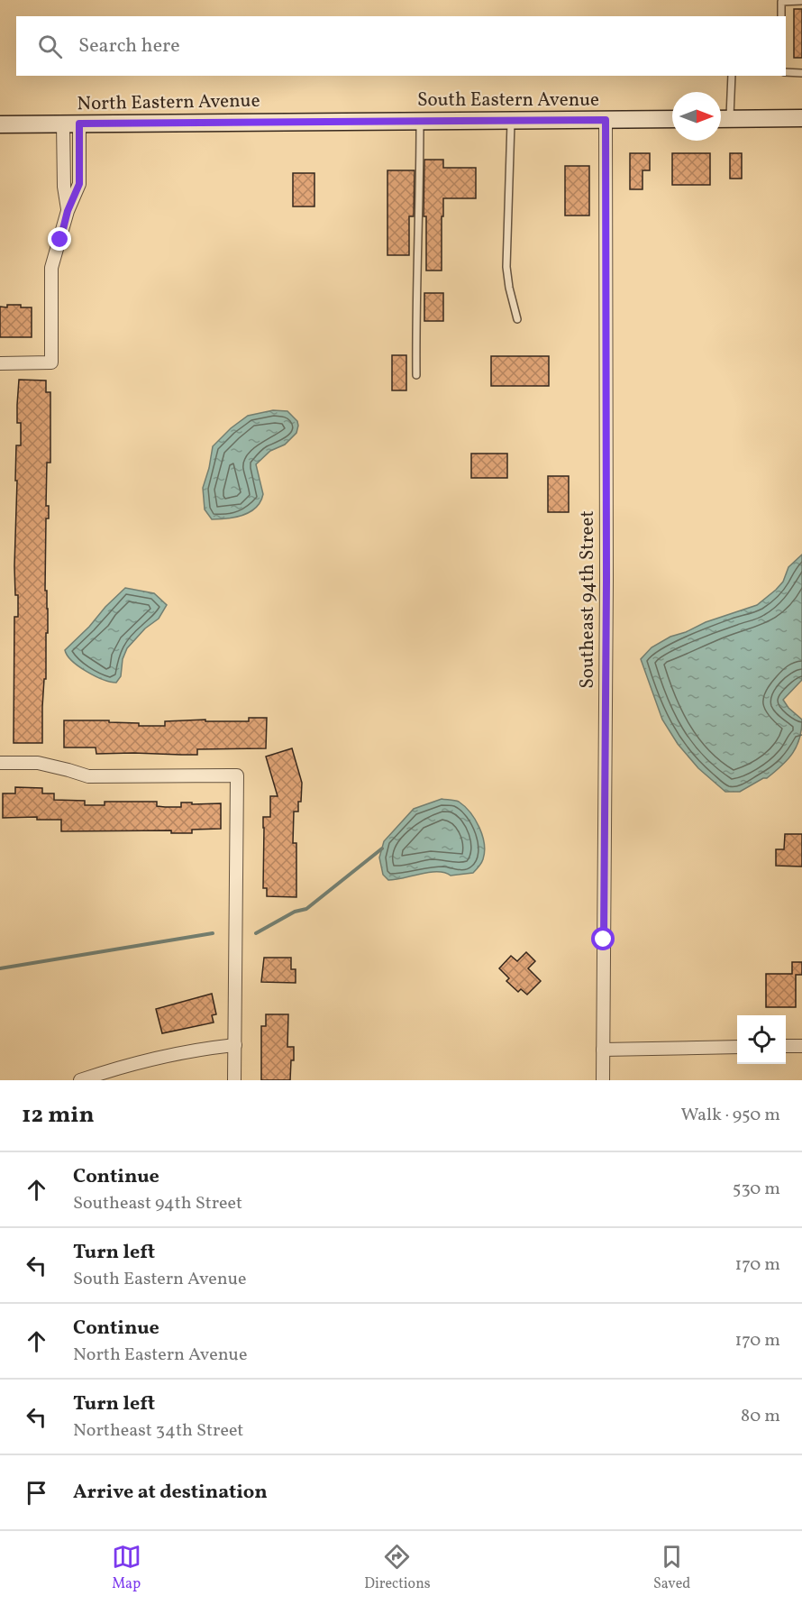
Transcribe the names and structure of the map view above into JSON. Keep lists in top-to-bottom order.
{
  "streets": {
    "main road": ["South Eastern Avenue", "North Eastern Avenue"],
    "street": ["Southeast 94th Street"]
  },
  "crossings": [
    ["South Eastern Avenue", "North Eastern Avenue"],
    ["South Eastern Avenue", "Southeast 94th Street"]
  ],
  "north": "right",
  "page": {
    "search": "Search here",
    "heading": ["12 min", "Walk · 950 m"],
    "list": [
      ["Continue", "Southeast 94th Street", "530 m"],
      ["Turn left", "South Eastern Avenue", "170 m"],
      ["Continue", "North Eastern Avenue", "170 m"],
      ["Turn left", "Northeast 34th Street", "80 m"],
      "Arrive at destination"
    ],
    "nav": ["Map", "Directions", "Saved"]
  }
}
